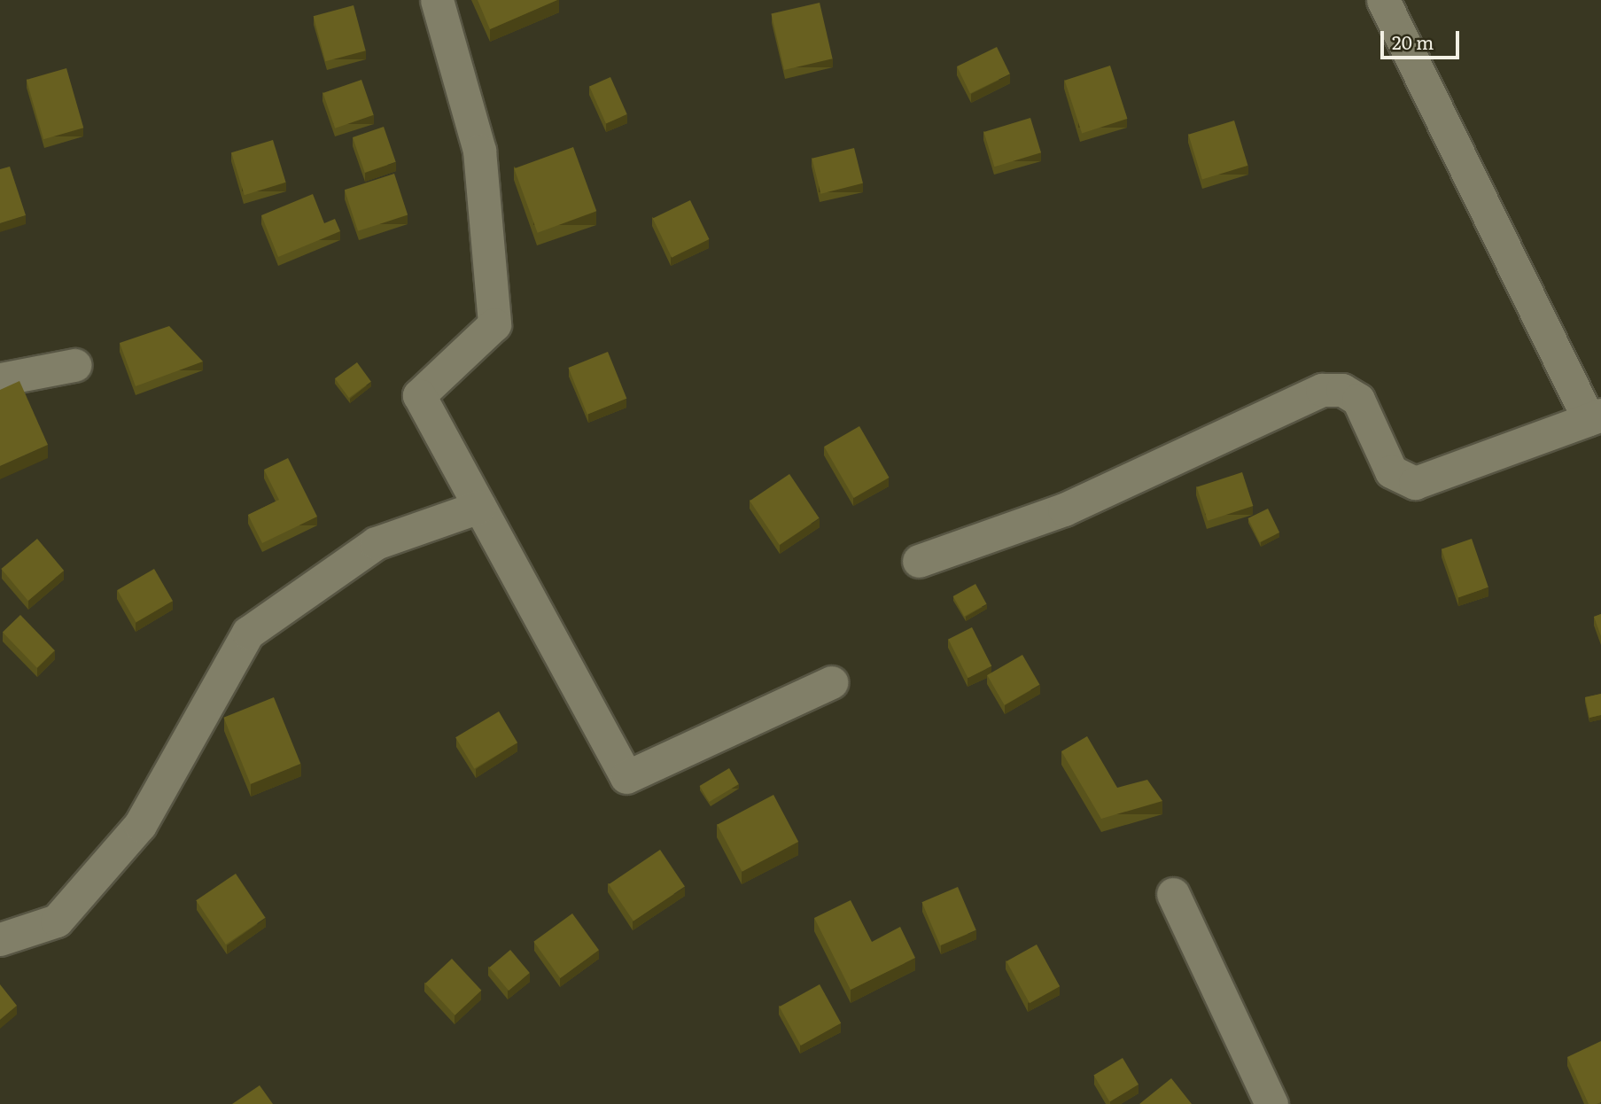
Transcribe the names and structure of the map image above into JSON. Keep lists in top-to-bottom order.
{
  "scale_bar": "20 m"
}
